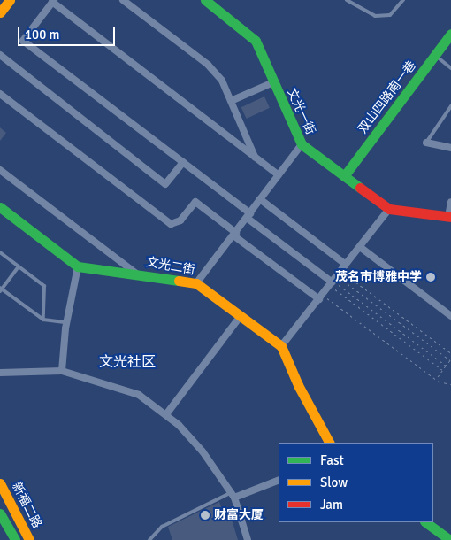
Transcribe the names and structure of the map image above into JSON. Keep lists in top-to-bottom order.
{
  "streets": {
    "street": [
      "双山四路南一巷",
      "文光一街",
      "文光二街",
      "新福二路"
    ]
  },
  "crossings": [
    ["双山四路南一巷", "文光一街"]
  ],
  "districts": ["文光社区"],
  "places": ["茂名市博雅中学", "财富大厦"],
  "legend": ["Fast", "Slow", "Jam"],
  "scale_bar": "100 m"
}
